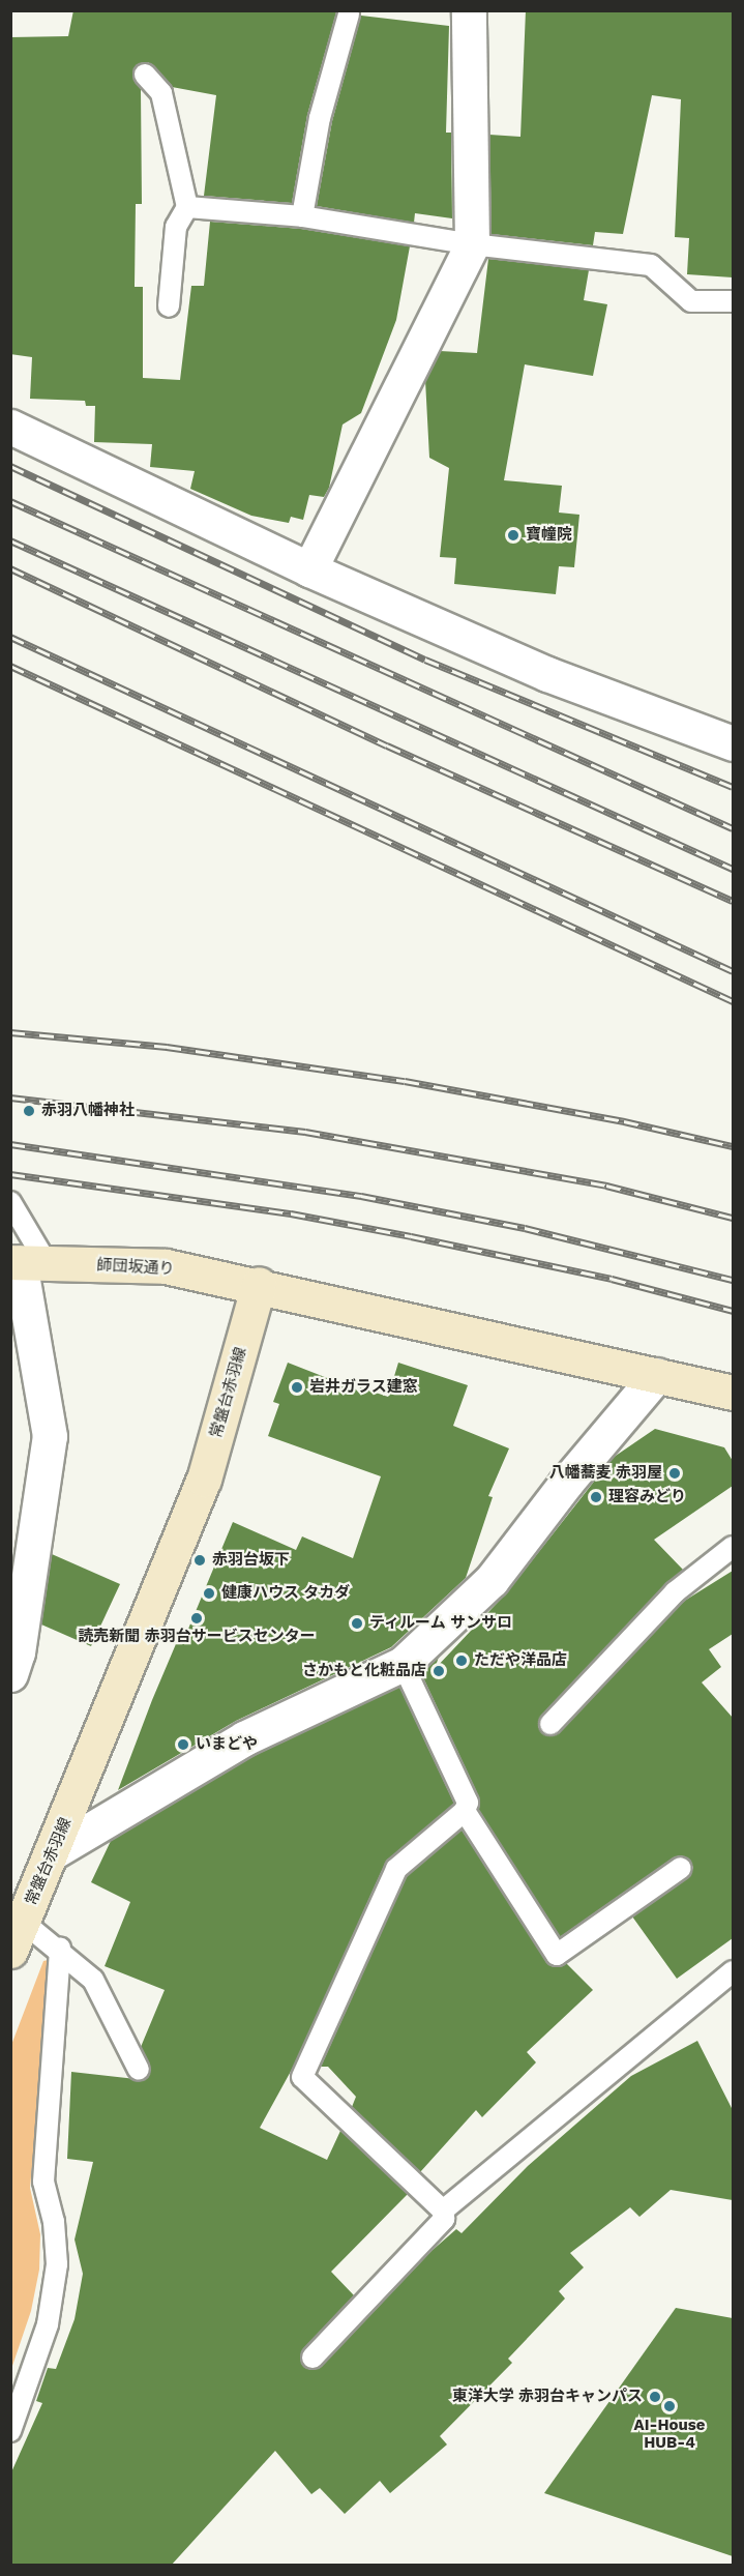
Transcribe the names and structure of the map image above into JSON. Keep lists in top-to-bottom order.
{
  "streets": {
    "main road": ["師団坂通り", "常盤台赤羽線"]
  },
  "crossings": [
    ["師団坂通り", "常盤台赤羽線"]
  ],
  "places": [
    "寶幢院",
    "赤羽八幡神社",
    "岩井ガラス建窓",
    "八幡蕎麦 赤羽屋",
    "理容みどり",
    "赤羽台坂下",
    "健康ハウス タカダ",
    "読売新聞 赤羽台サービスセンター",
    "ティルーム サンサロ",
    "ただや洋品店",
    "さかもと化粧品店",
    "いまどや",
    "東洋大学 赤羽台キャンパス",
    "AI-House HUB-4"
  ]
}
